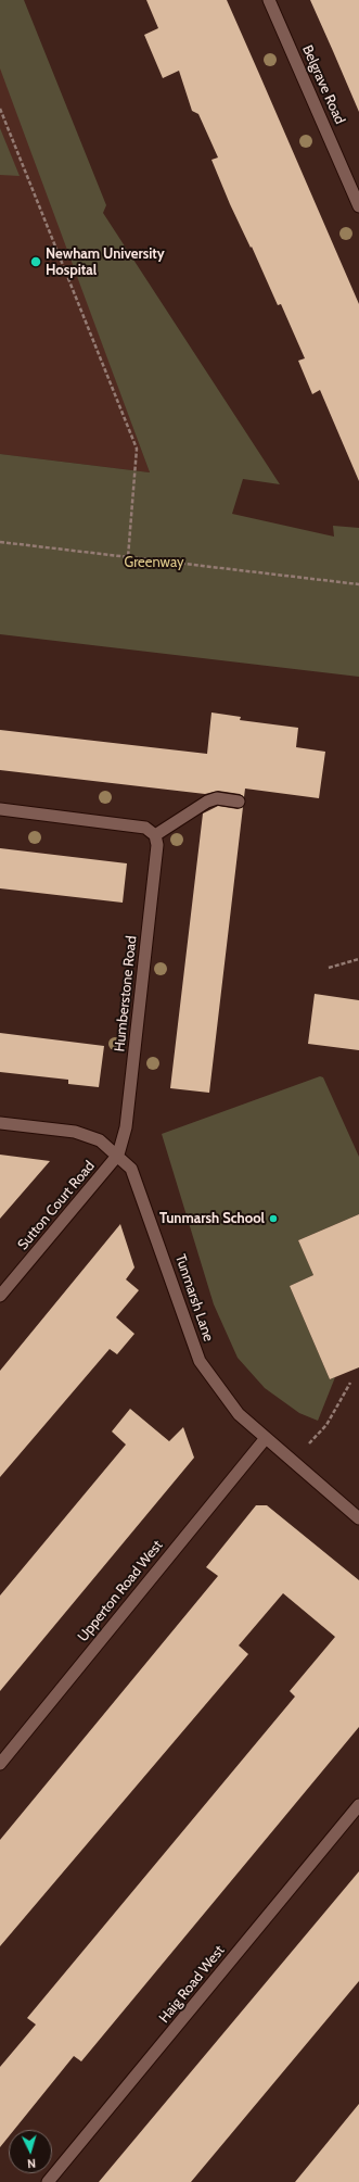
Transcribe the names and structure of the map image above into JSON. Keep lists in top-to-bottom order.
{
  "streets": {
    "street": [
      "Belgrave Road",
      "Humberstone Road",
      "Sutton Court Road",
      "Tunmarsh Lane",
      "Upperton Road West",
      "Haig Road West"
    ]
  },
  "crossings": [
    ["Humberstone Road", "Sutton Court Road"],
    ["Humberstone Road", "Tunmarsh Lane"],
    ["Sutton Court Road", "Tunmarsh Lane"],
    ["Tunmarsh Lane", "Upperton Road West"]
  ],
  "parks": ["Greenway"],
  "places": ["Newham University Hospital", "Tunmarsh School"],
  "north": "bottom"
}
